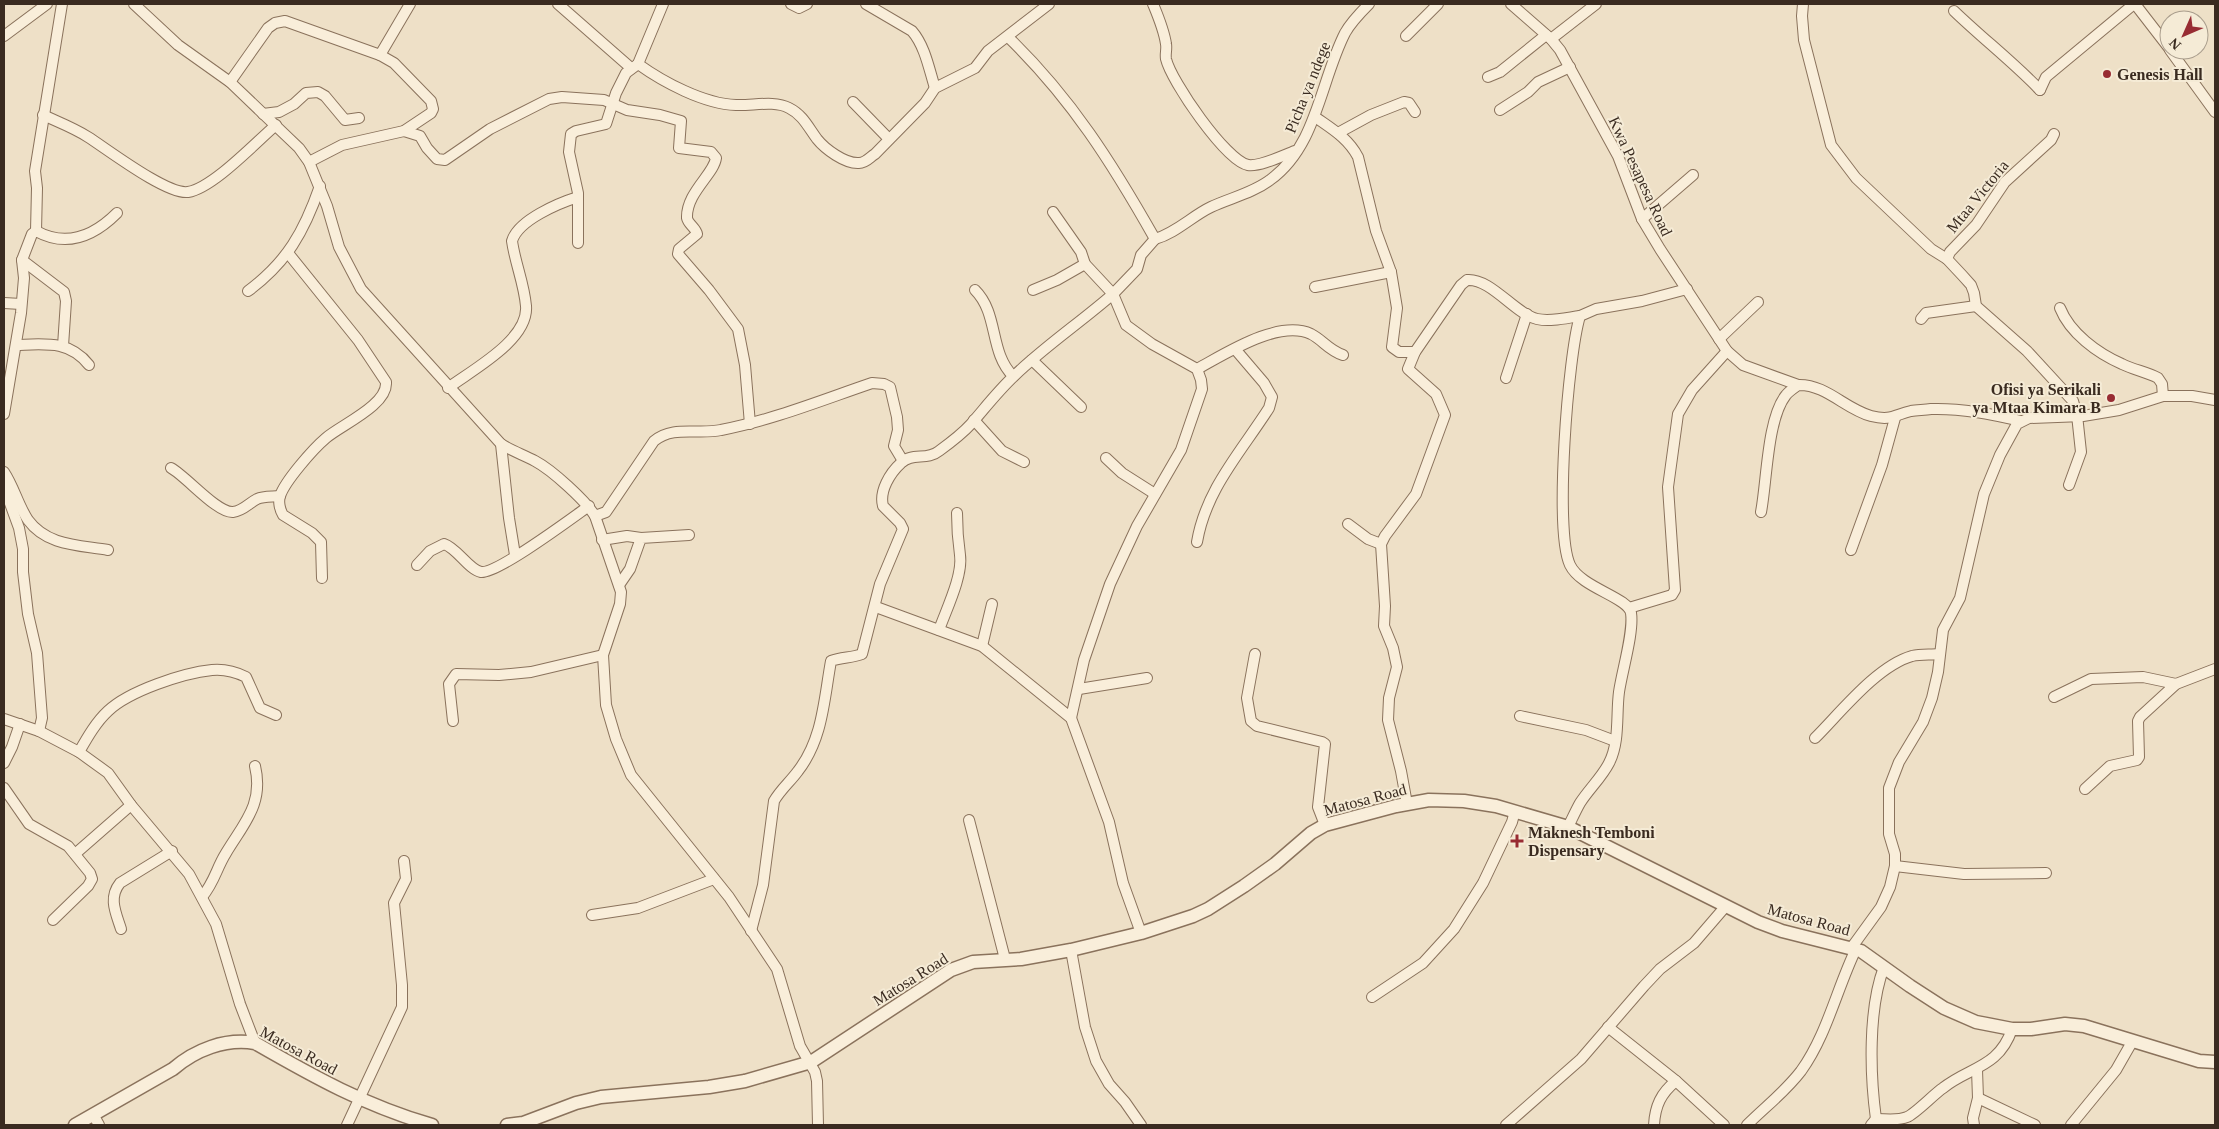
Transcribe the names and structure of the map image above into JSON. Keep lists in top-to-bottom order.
{
  "streets": {
    "street": [
      "Picha ya ndege",
      "Kwa Pesapesa Road",
      "Mtaa Victoria",
      "Matosa Road"
    ]
  },
  "places": {
    "other": ["Genesis Hall", "Ofisi ya Serikali ya Mtaa Kimara B"],
    "health": ["Maknesh Temboni Dispensary"]
  },
  "north": "bottom left"
}
